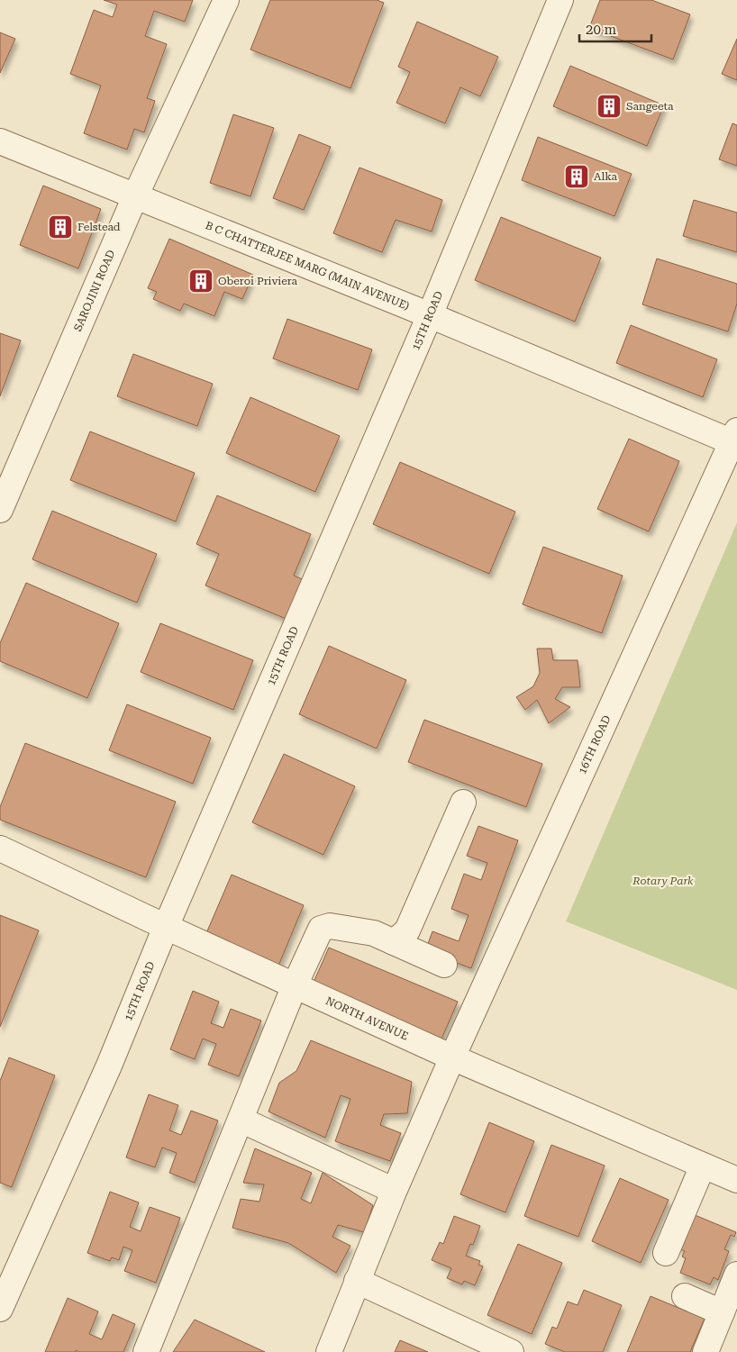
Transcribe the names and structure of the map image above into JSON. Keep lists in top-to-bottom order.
{
  "streets": {
    "street": [
      "B C CHATTERJEE MARG (MAIN AVENUE)",
      "SAROJINI ROAD",
      "15TH ROAD",
      "16TH ROAD",
      "NORTH AVENUE"
    ]
  },
  "crossings": [
    ["B C CHATTERJEE MARG (MAIN AVENUE)", "SAROJINI ROAD"],
    ["B C CHATTERJEE MARG (MAIN AVENUE)", "15TH ROAD"],
    ["B C CHATTERJEE MARG (MAIN AVENUE)", "16TH ROAD"],
    ["15TH ROAD", "NORTH AVENUE"],
    ["16TH ROAD", "NORTH AVENUE"]
  ],
  "parks": ["Rotary Park"],
  "places": {
    "building": [
      "Sangeeta",
      "Alka",
      "Felstead",
      "Oberoi Priviera"
    ]
  },
  "scale_bar": "20 m"
}
